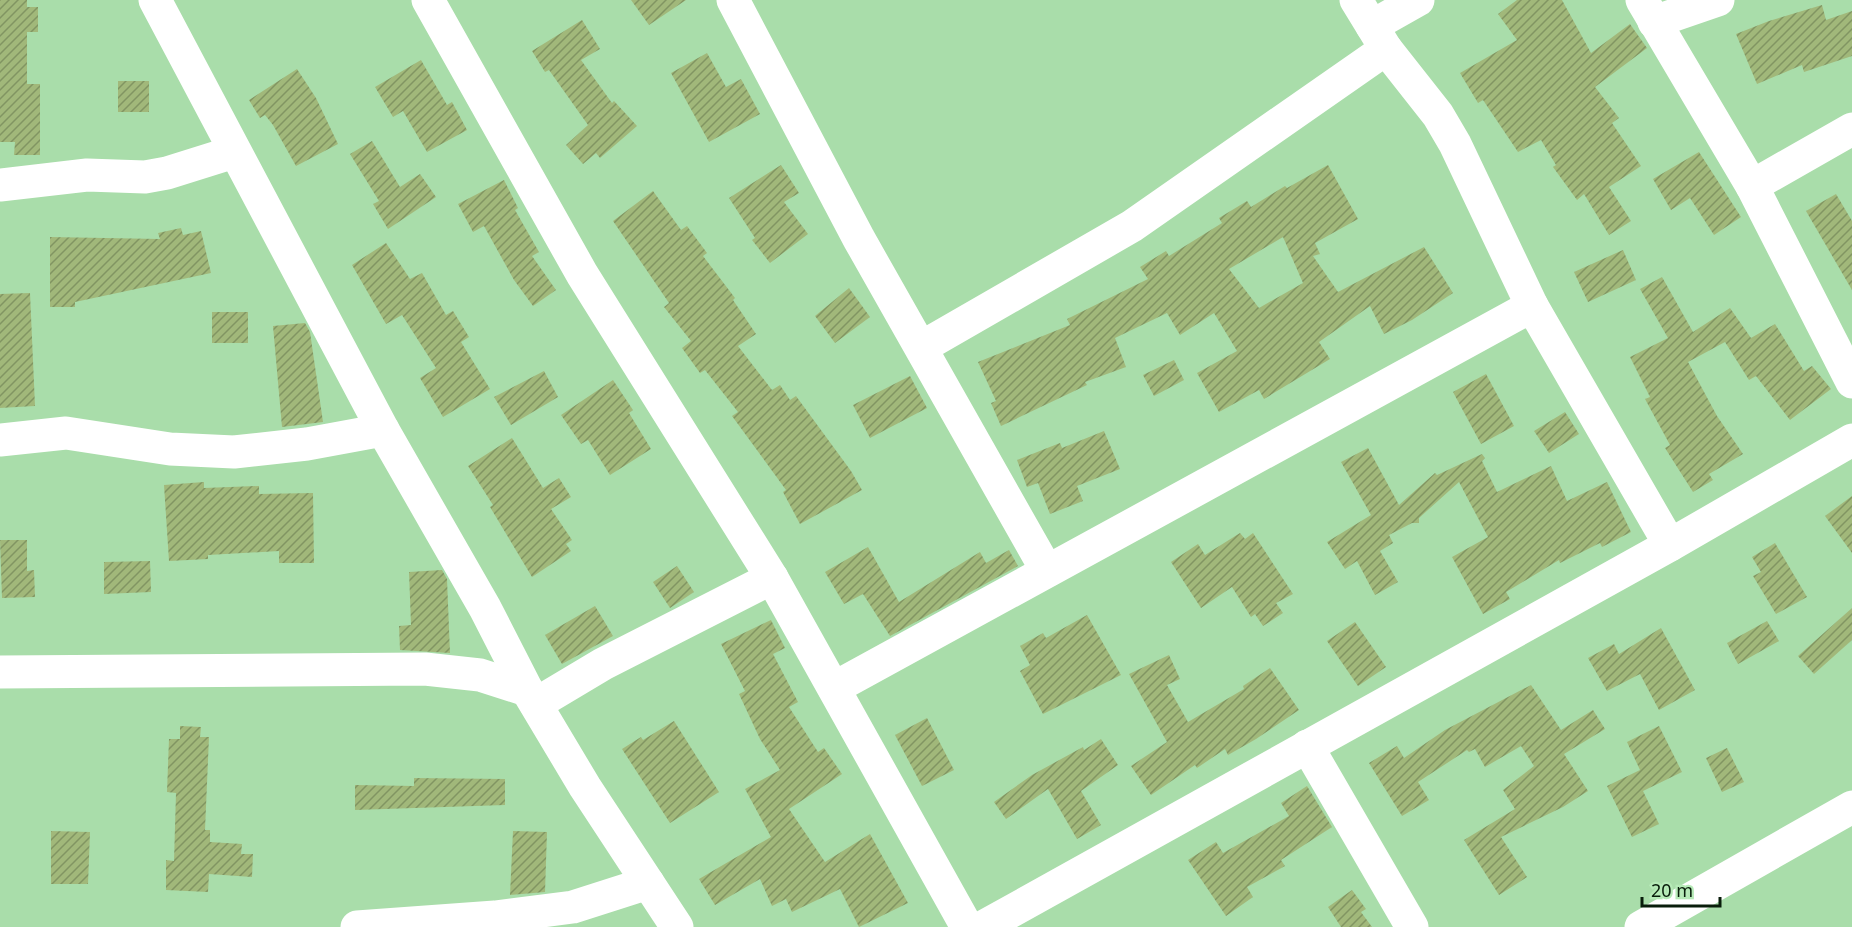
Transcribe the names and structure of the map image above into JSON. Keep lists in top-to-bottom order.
{
  "scale_bar": "20 m"
}
